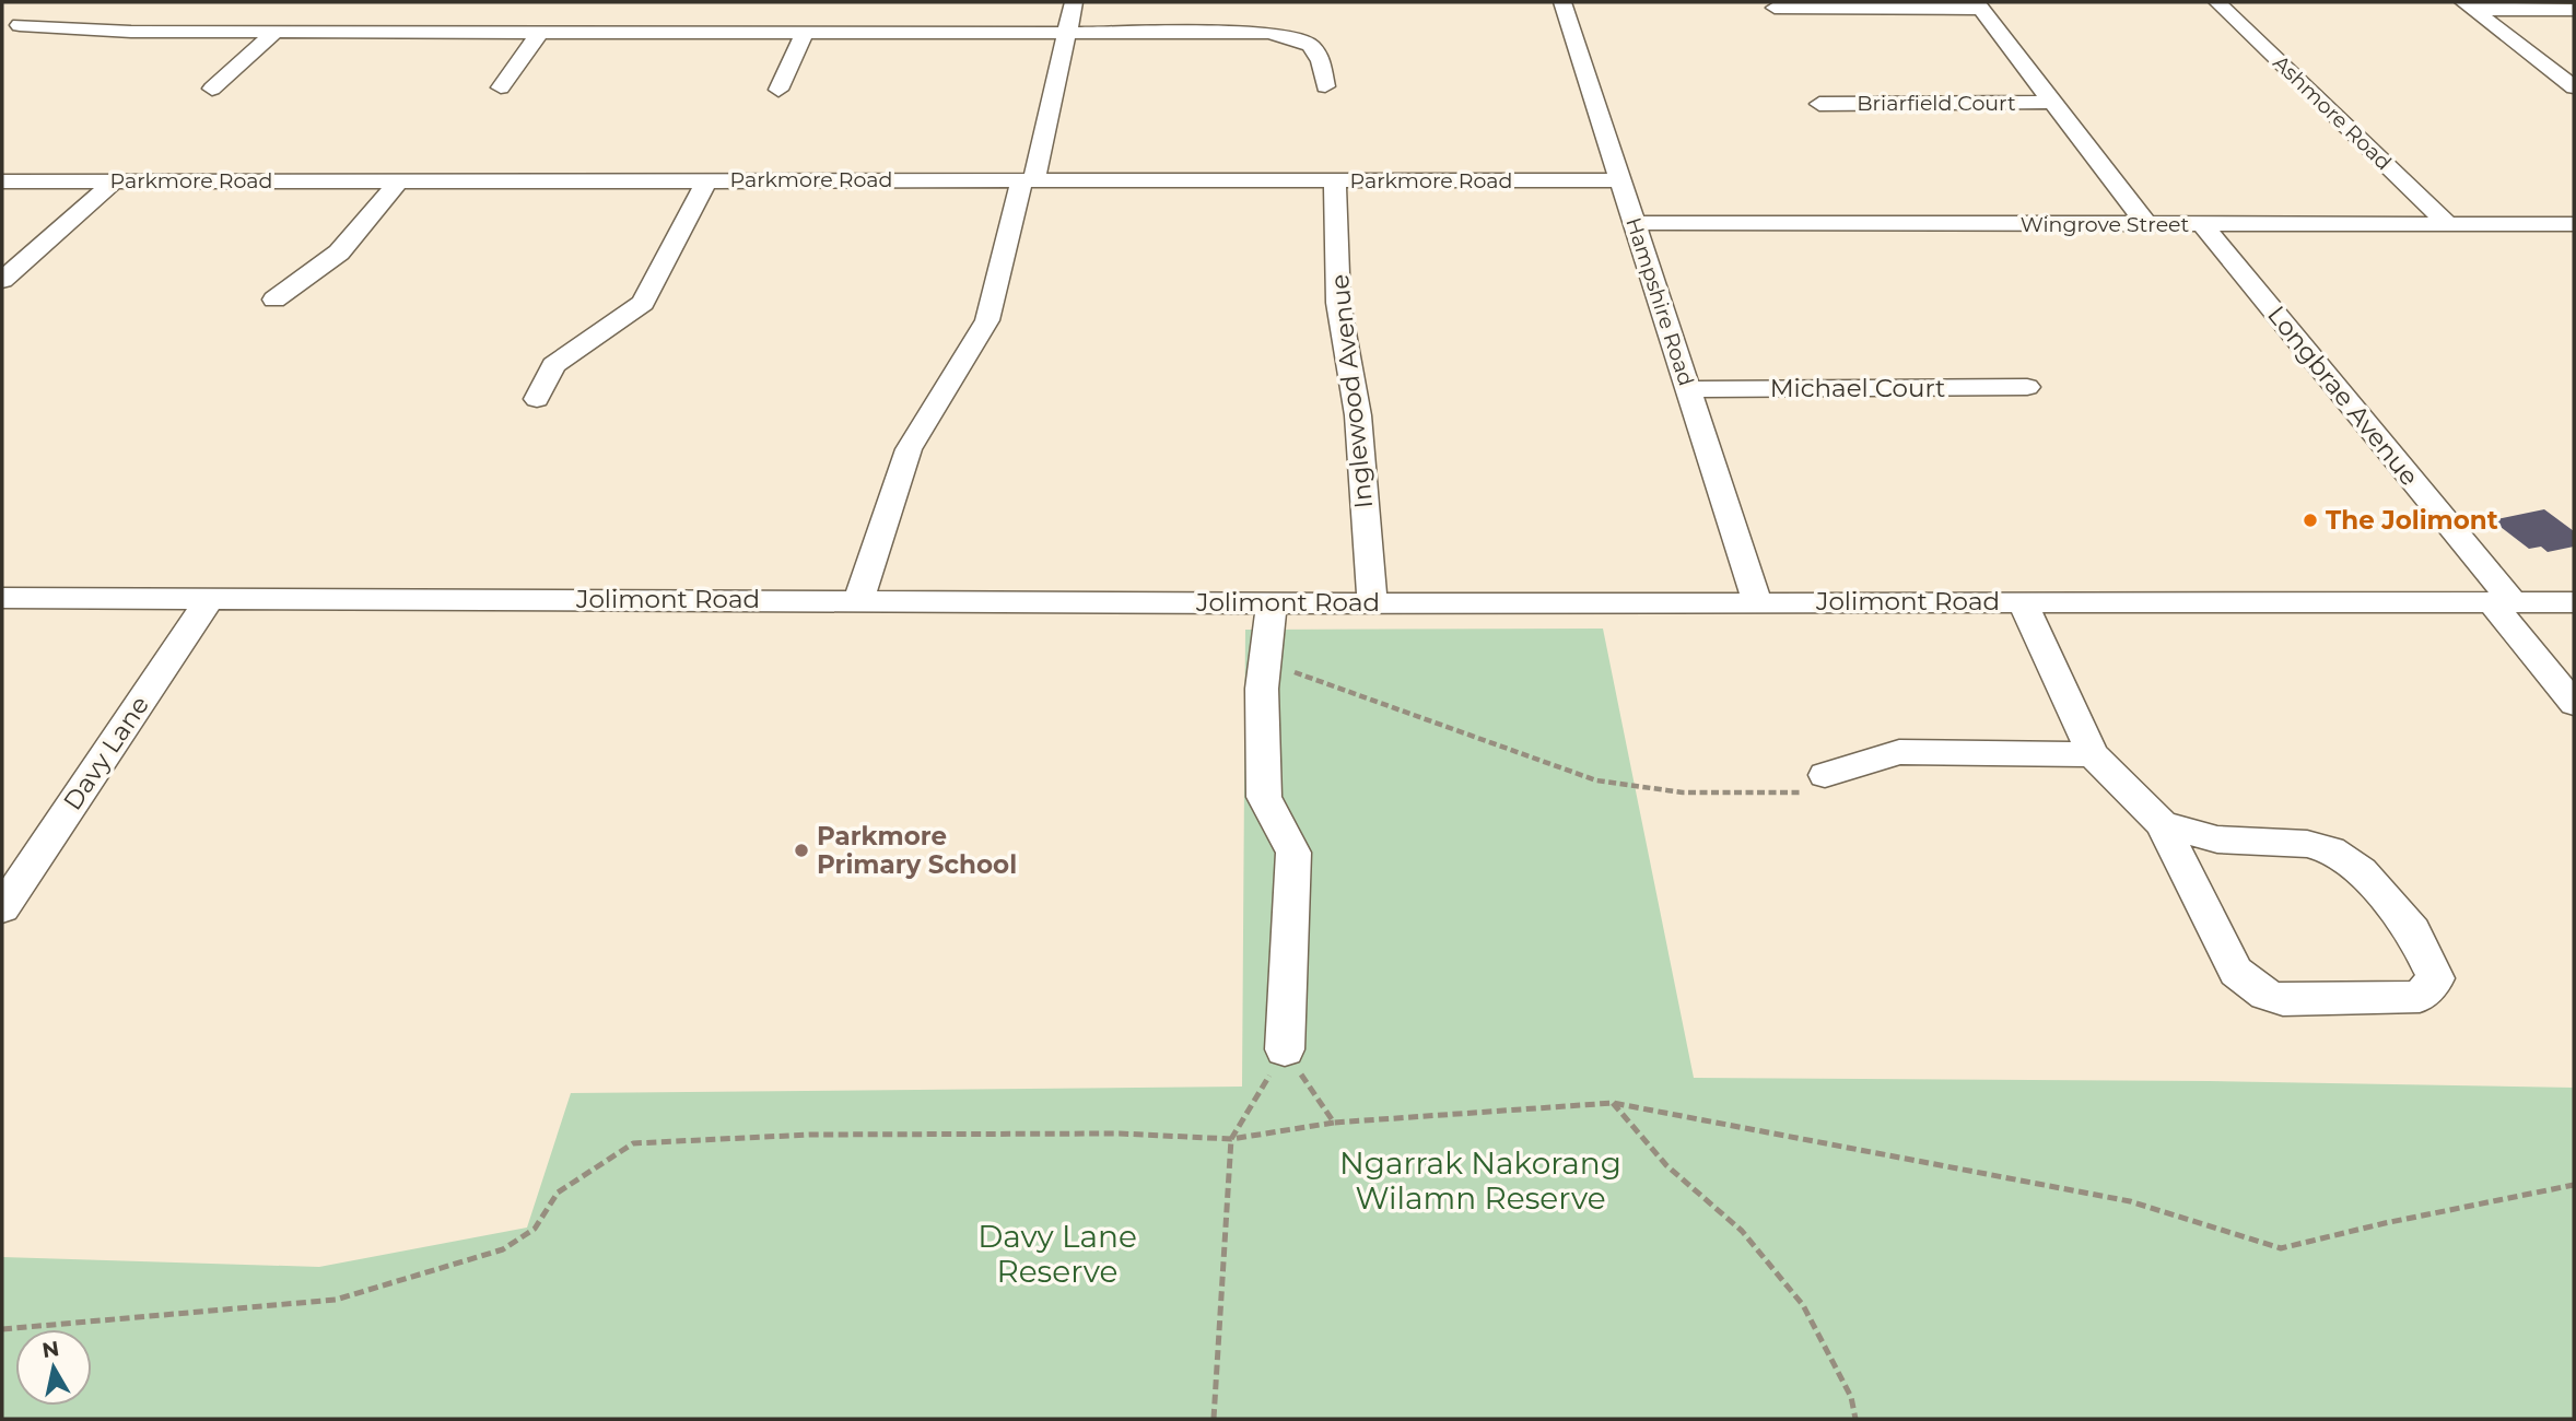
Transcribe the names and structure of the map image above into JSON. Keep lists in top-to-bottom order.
{
  "streets": {
    "street": [
      "Briarfield Court",
      "Ashmore Road",
      "Parkmore Road",
      "Wingrove Street",
      "Hampshire Road",
      "Michael Court",
      "Inglewood Avenue",
      "Longbrae Avenue",
      "Jolimont Road",
      "Davy Lane"
    ]
  },
  "crossings": [
    ["Ashmore Road", "Wingrove Street"],
    ["Parkmore Road", "Hampshire Road"],
    ["Parkmore Road", "Inglewood Avenue"],
    ["Wingrove Street", "Hampshire Road"],
    ["Wingrove Street", "Longbrae Avenue"],
    ["Hampshire Road", "Michael Court"],
    ["Hampshire Road", "Jolimont Road"],
    ["Inglewood Avenue", "Jolimont Road"],
    ["Longbrae Avenue", "Jolimont Road"],
    ["Jolimont Road", "Davy Lane"]
  ],
  "parks": ["Ngarrak Nakorang Wilamn Reserve", "Davy Lane Reserve"],
  "places": ["The Jolimont", "Parkmore Primary School"],
  "north": "top"
}
